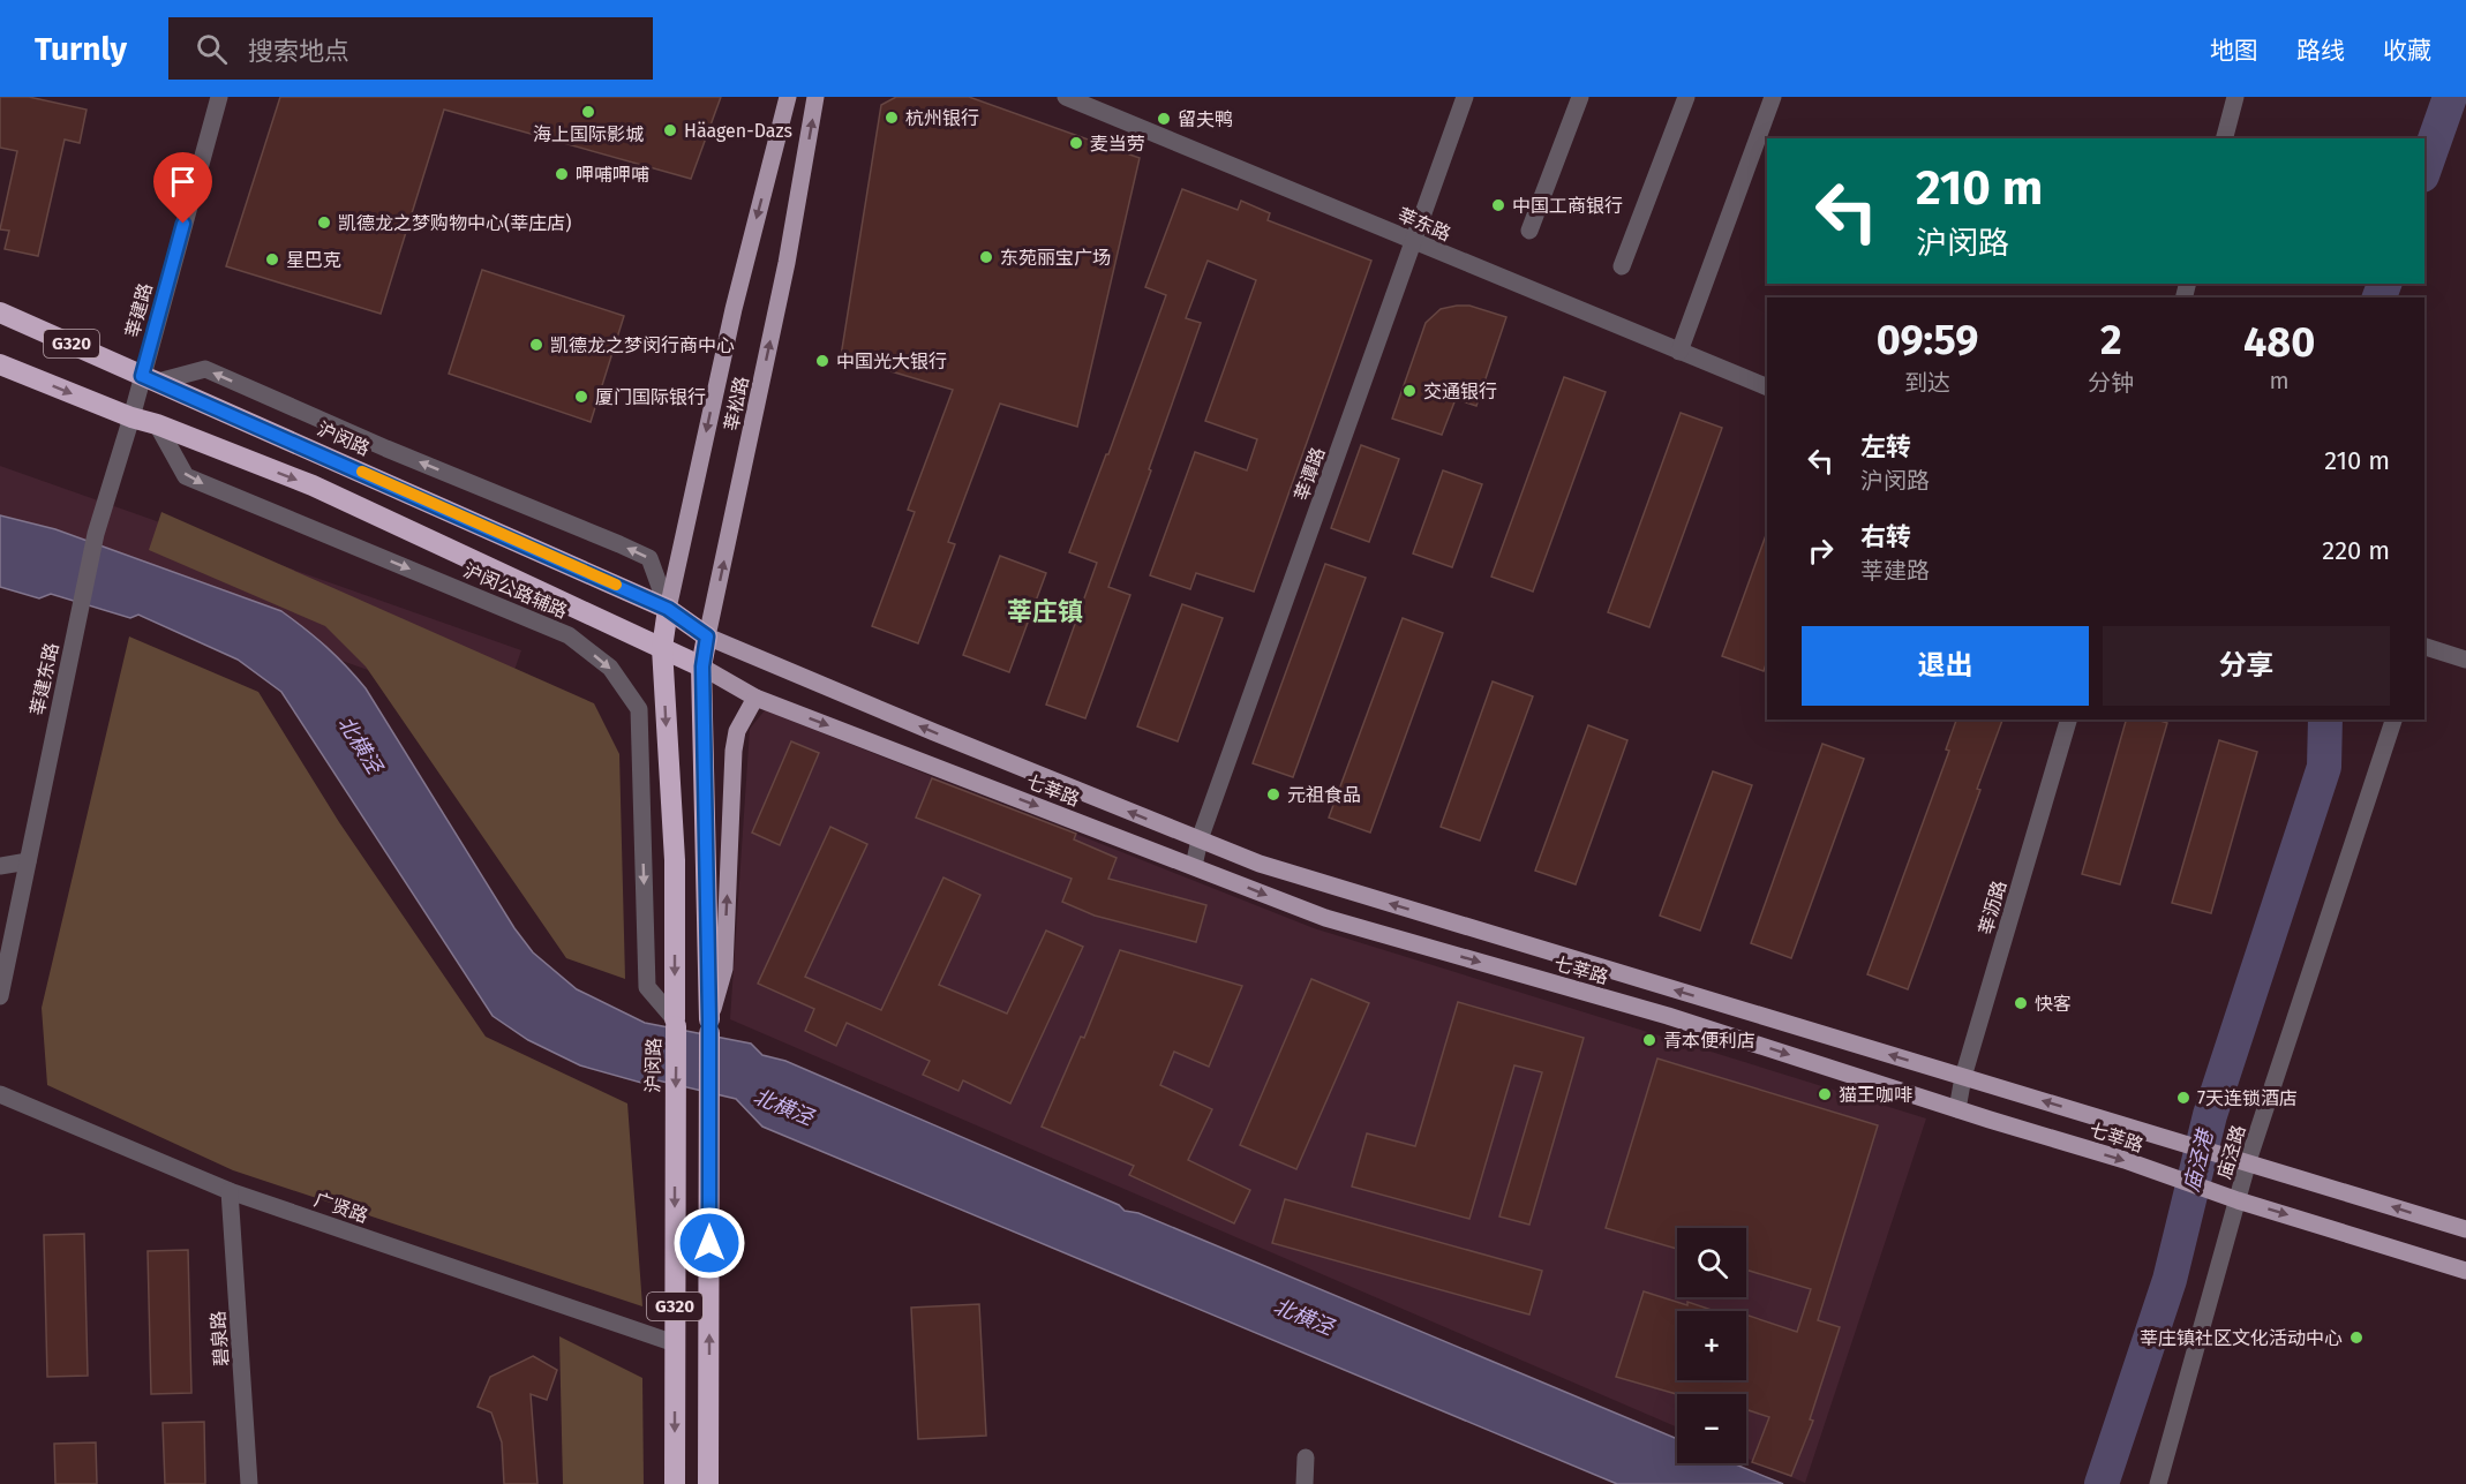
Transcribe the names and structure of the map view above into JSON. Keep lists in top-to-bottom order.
{
  "streets": {
    "highway": ["G320", "沪闵路"],
    "main road": ["莘松路", "七莘路"],
    "street": [
      "莘东路",
      "莘建路",
      "莘谭路",
      "沪闵公路辅路",
      "莘建东路",
      "莘沥路",
      "庙泾路",
      "广贤路",
      "碧泉路"
    ]
  },
  "crossings": [
    ["莘东路", "莘谭路"],
    ["莘建路", "沪闵路"],
    ["莘建路", "莘建东路"],
    ["G320", "莘松路"],
    ["G320", "沪闵路"],
    ["G320", "沪闵公路辅路"],
    ["G320", "莘建东路"],
    ["G320", "七莘路"],
    ["莘松路", "沪闵路"],
    ["莘松路", "七莘路"],
    ["沪闵路", "沪闵公路辅路"],
    ["沪闵路", "莘建东路"],
    ["沪闵路", "七莘路"],
    ["沪闵路", "广贤路"],
    ["莘谭路", "七莘路"],
    ["七莘路", "莘沥路"],
    ["七莘路", "庙泾路"],
    ["广贤路", "碧泉路"]
  ],
  "one_way": ["沪闵公路辅路"],
  "districts": ["莘庄镇"],
  "water": ["北横泾", "庙泾港"],
  "places": [
    "海上国际影城",
    "杭州银行",
    "留夫鸭",
    "Häagen-Dazs",
    "麦当劳",
    "呷哺呷哺",
    "中国工商银行",
    "凯德龙之梦购物中心(莘庄店)",
    "东苑丽宝广场",
    "星巴克",
    "凯德龙之梦闵行商中心",
    "中国光大银行",
    "交通银行",
    "厦门国际银行",
    "元祖食品",
    "快客",
    "青本便利店",
    "猫王咖啡",
    "7天连锁酒店",
    "莘庄镇社区文化活动中心"
  ],
  "page": {
    "header": "Turnly",
    "search": "搜索地点",
    "nav": ["地图", "路线", "收藏"],
    "turn": ["210 m", "沪闵路"],
    "eta": [
      "09:59",
      "到达",
      "2",
      "分钟",
      "480",
      "m"
    ],
    "list": [
      {
        "name": "左转",
        "note": "沪闵路",
        "value": "210 m"
      },
      {
        "name": "右转",
        "note": "莘建路",
        "value": "220 m"
      }
    ],
    "buttons": ["退出", "分享"],
    "map_buttons": ["+", "−"]
  }
}
